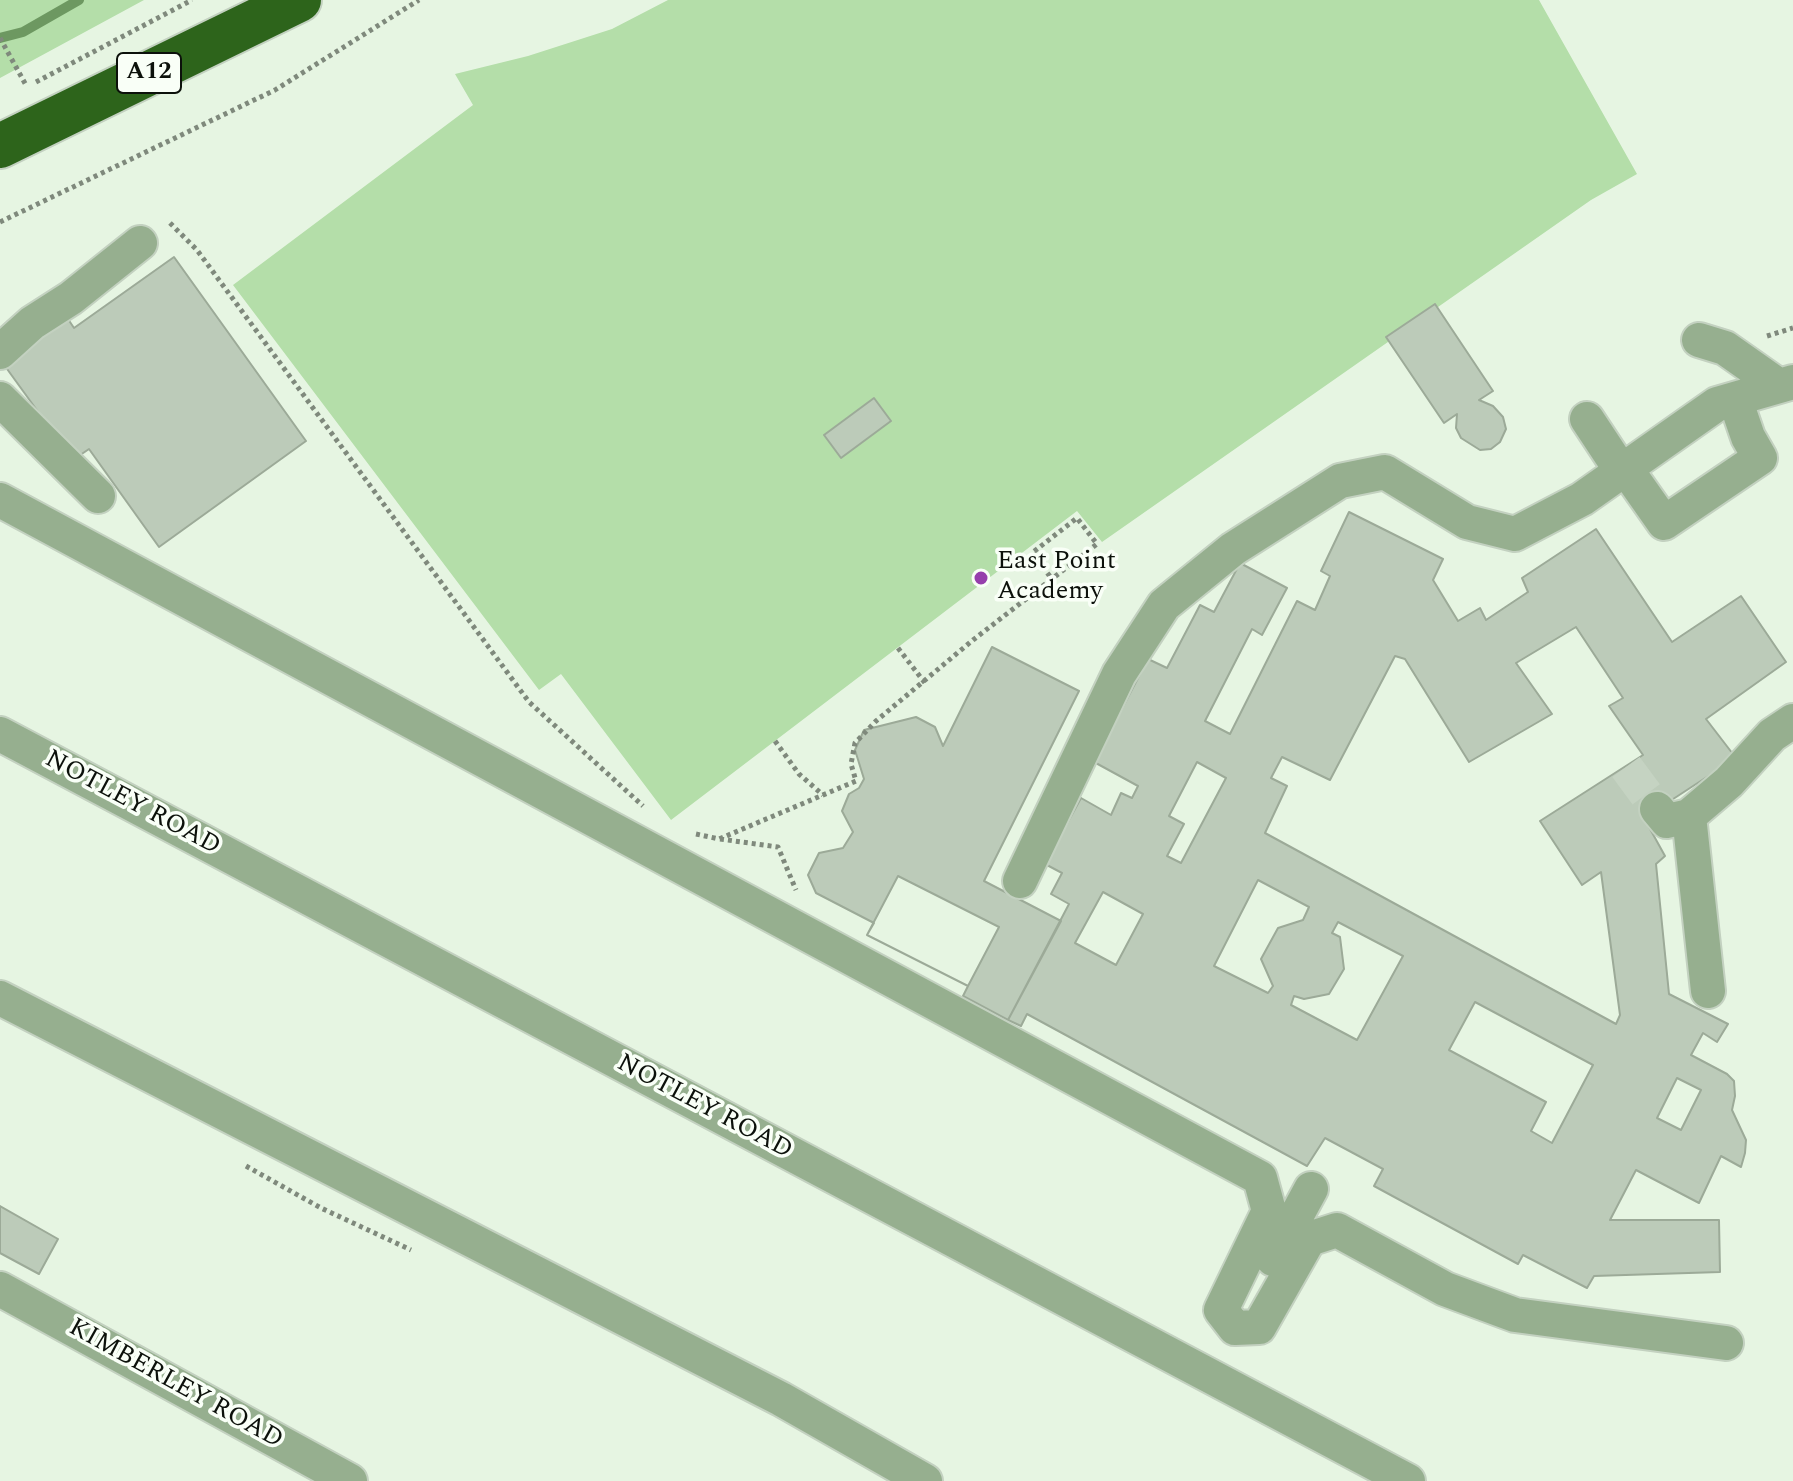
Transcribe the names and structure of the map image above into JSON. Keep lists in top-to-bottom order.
{
  "streets": {
    "highway": ["A12"],
    "street": ["NOTLEY ROAD", "KIMBERLEY ROAD"]
  },
  "places": ["East Point Academy"]
}
